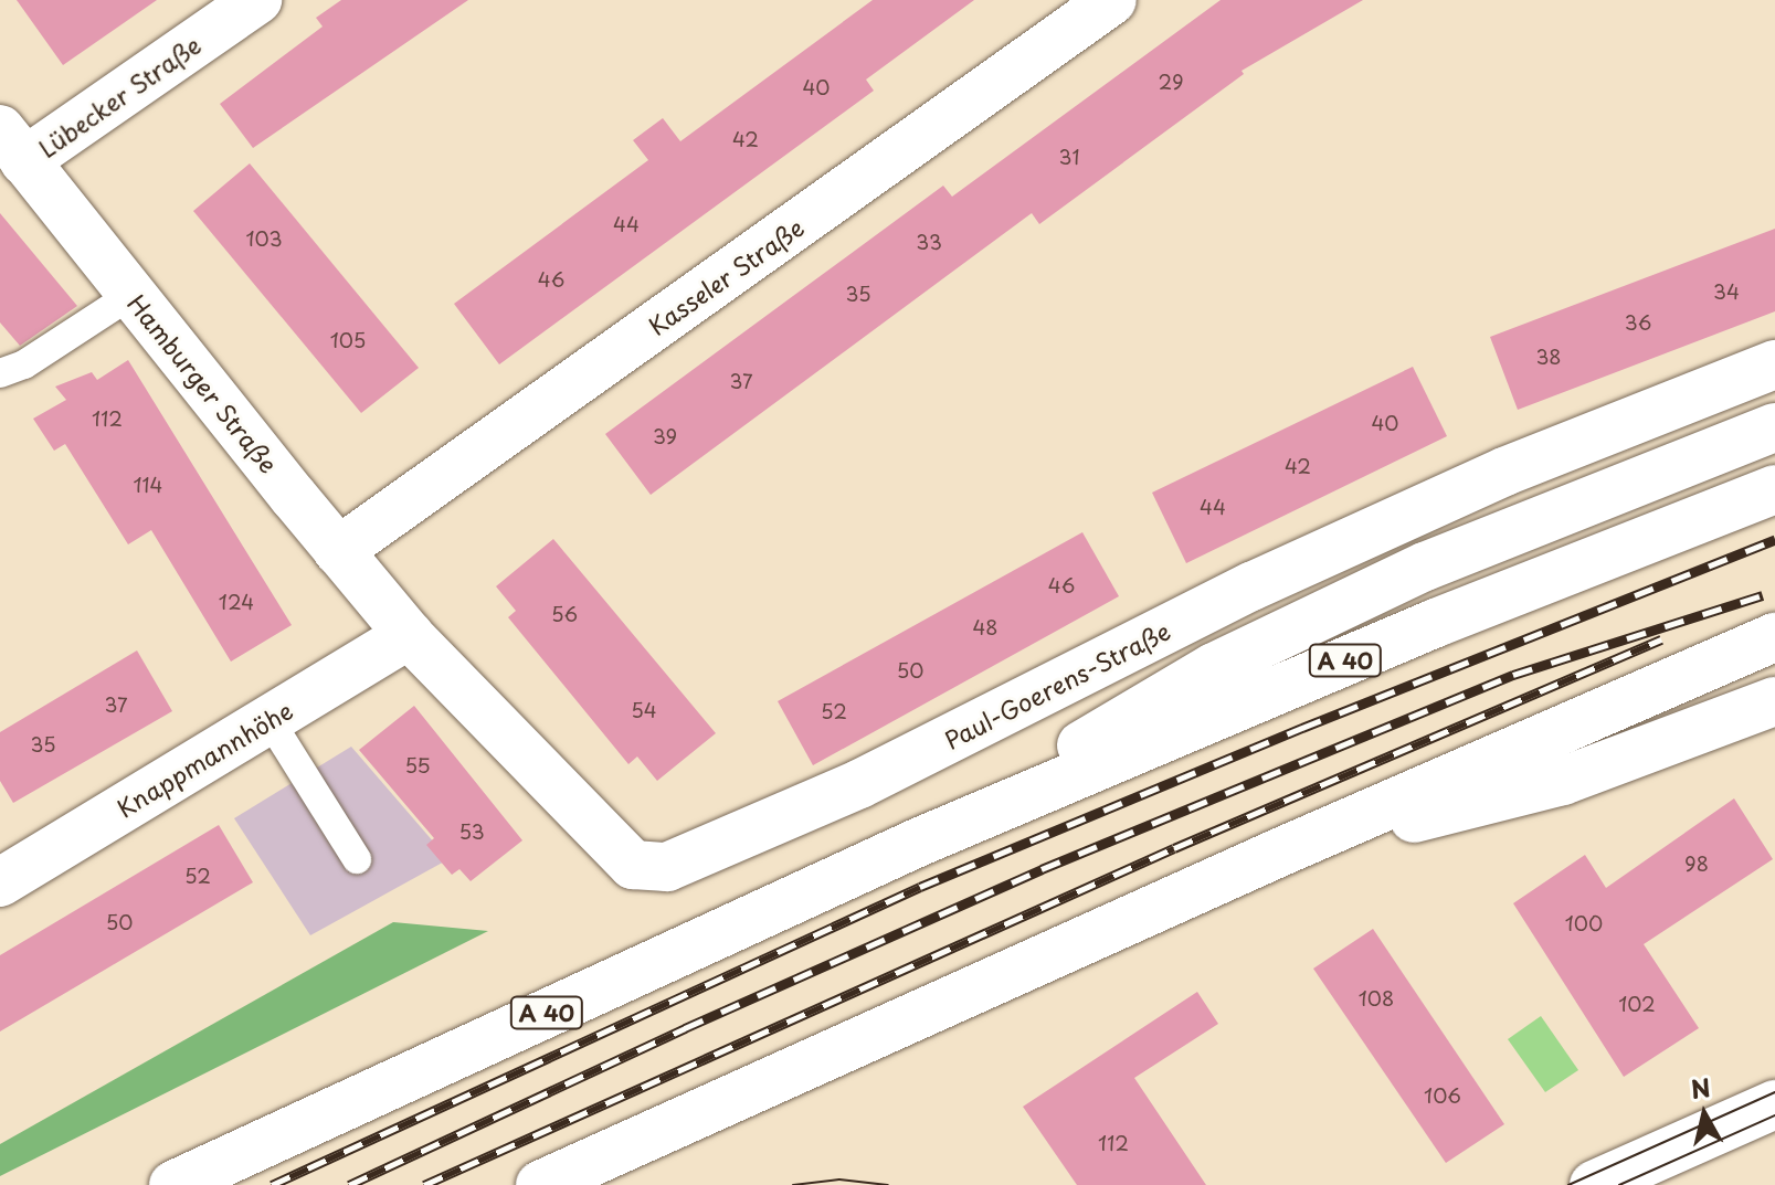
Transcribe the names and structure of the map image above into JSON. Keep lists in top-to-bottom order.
{
  "streets": {
    "main road": [
      "Lübecker Straße",
      "Kasseler Straße",
      "Hamburger Straße",
      "A 40",
      "Paul-Goerens-Straße",
      "Knappmannhöhe"
    ]
  },
  "crossings": [
    ["Lübecker Straße", "Hamburger Straße"],
    ["Kasseler Straße", "Hamburger Straße"],
    ["Hamburger Straße", "Paul-Goerens-Straße"],
    ["Hamburger Straße", "Knappmannhöhe"],
    ["Paul-Goerens-Straße", "Knappmannhöhe"]
  ],
  "house_numbers": [
    "29",
    "40",
    "42",
    "31",
    "44",
    "103",
    "33",
    "46",
    "34",
    "35",
    "36",
    "105",
    "38",
    "37",
    "112",
    "40",
    "39",
    "42",
    "114",
    "44",
    "46",
    "124",
    "56",
    "48",
    "50",
    "37",
    "54",
    "52",
    "35",
    "55",
    "53",
    "98",
    "52",
    "50",
    "100",
    "108",
    "102",
    "106",
    "112"
  ],
  "north": "top"
}
